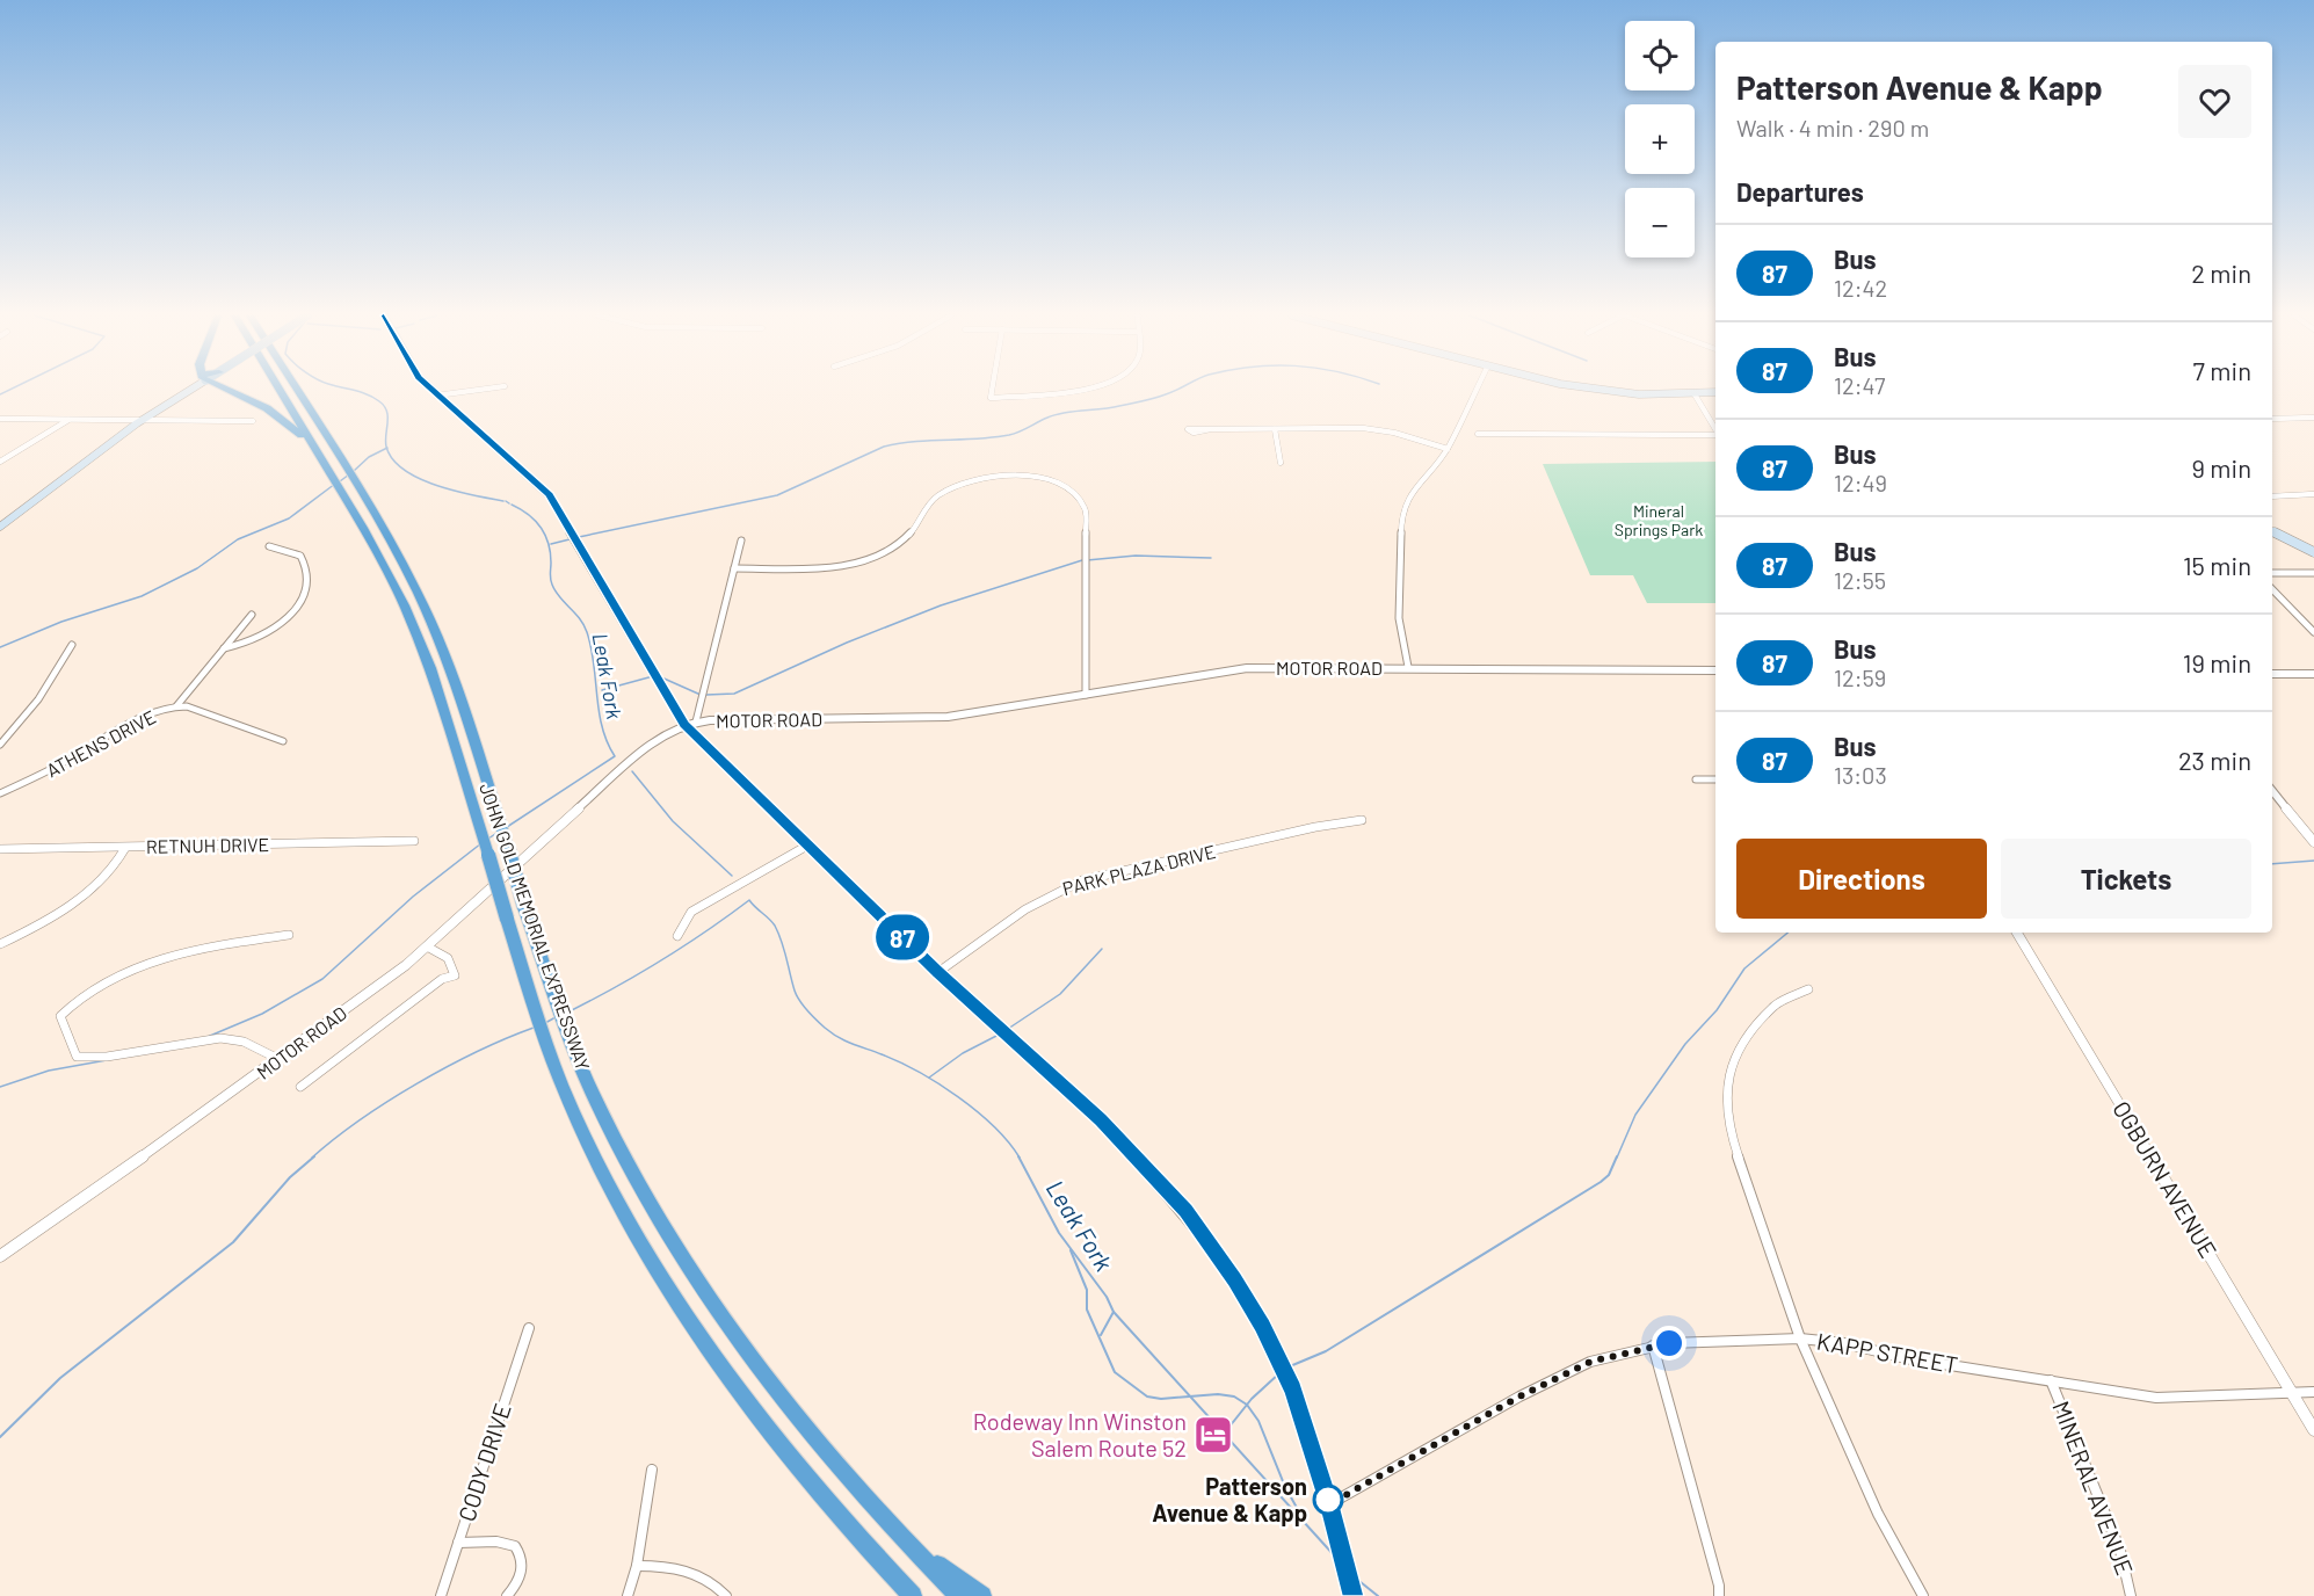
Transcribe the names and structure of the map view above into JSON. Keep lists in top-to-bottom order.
{
  "streets": {
    "highway": ["JOHN GOLD MEMORIAL EXPRESSWAY"],
    "street": [
      "MOTOR ROAD",
      "ATHENS DRIVE",
      "RETNUH DRIVE",
      "PARK PLAZA DRIVE",
      "OGBURN AVENUE",
      "KAPP STREET",
      "CODY DRIVE",
      "MINERAL AVENUE"
    ]
  },
  "crossings": [
    ["OGBURN AVENUE", "KAPP STREET"],
    ["KAPP STREET", "MINERAL AVENUE"]
  ],
  "water": ["Leak Fork"],
  "parks": ["Mineral Springs Park"],
  "places": {
    "hotel": ["Rodeway Inn Winston Salem Route 52"],
    "other": ["Patterson Avenue & Kapp"]
  },
  "lines": ["bus line 87"],
  "page": {
    "on_map": "87",
    "map_buttons": ["+", "−"],
    "heading": [
      ["Patterson Avenue & Kapp", "Walk · 4 min · 290 m"],
      "Departures"
    ],
    "list": [
      {
        "mark": "87",
        "name": "Bus",
        "note": "12:42",
        "value": "2 min"
      },
      {
        "mark": "87",
        "name": "Bus",
        "note": "12:47",
        "value": "7 min"
      },
      {
        "mark": "87",
        "name": "Bus",
        "note": "12:49",
        "value": "9 min"
      },
      {
        "mark": "87",
        "name": "Bus",
        "note": "12:55",
        "value": "15 min"
      },
      {
        "mark": "87",
        "name": "Bus",
        "note": "12:59",
        "value": "19 min"
      },
      {
        "mark": "87",
        "name": "Bus",
        "note": "13:03",
        "value": "23 min"
      }
    ],
    "buttons": ["Directions", "Tickets"]
  }
}
